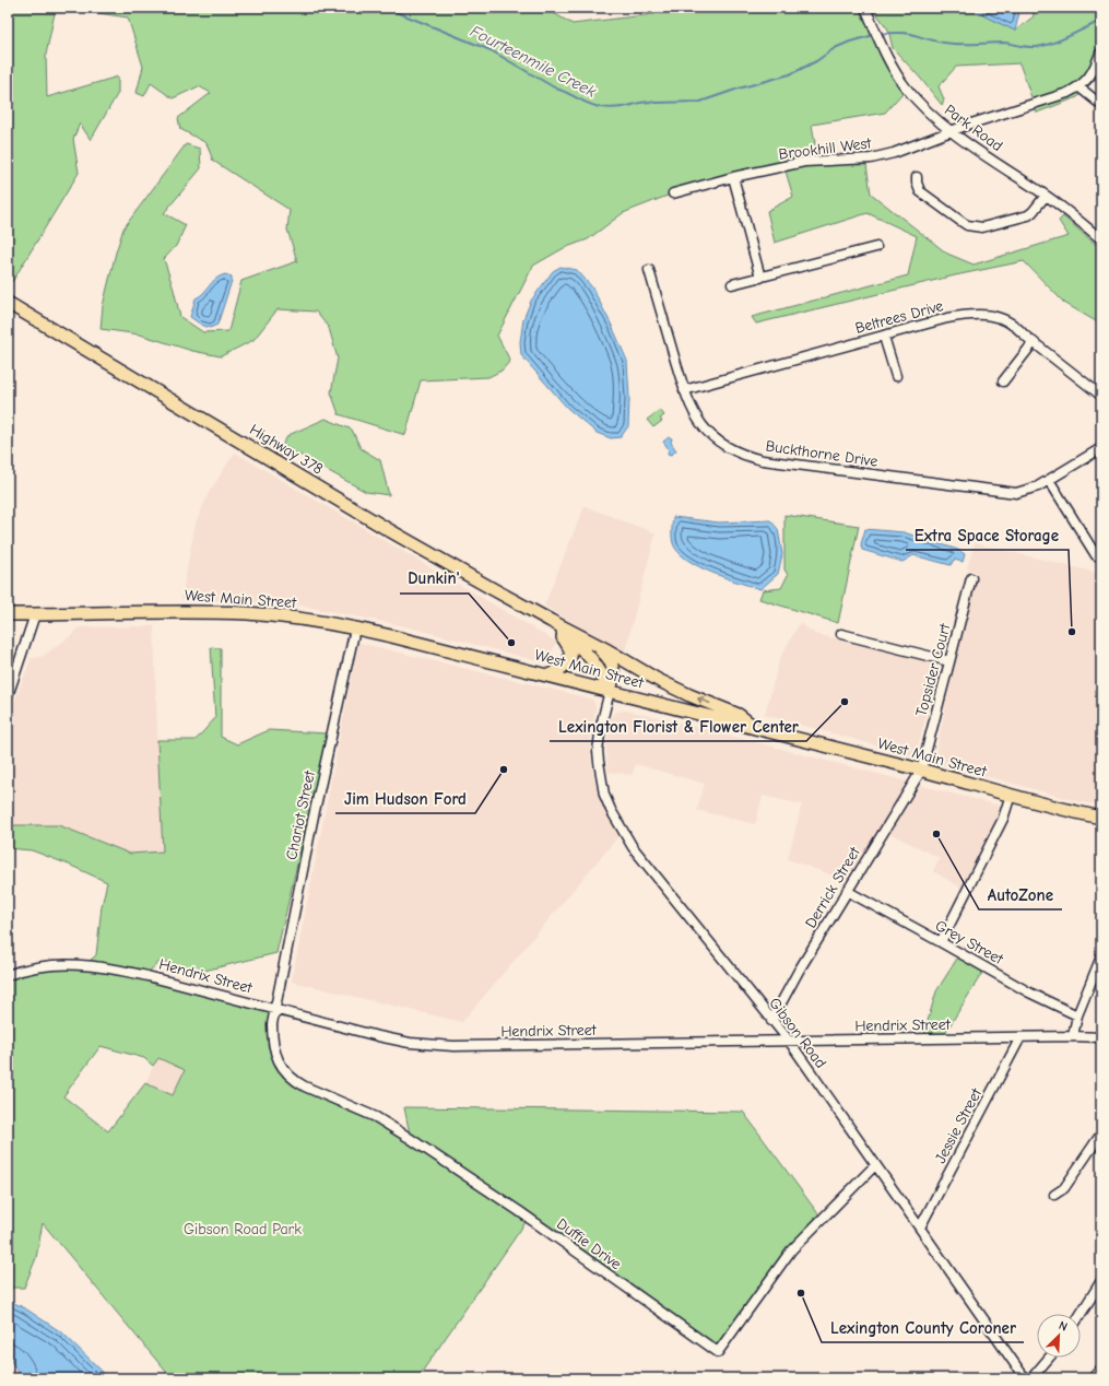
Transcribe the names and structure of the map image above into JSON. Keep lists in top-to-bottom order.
{
  "streets": {
    "main road": ["Highway 378", "West Main Street"],
    "street": [
      "Park Road",
      "Brookhill West",
      "Beltrees Drive",
      "Buckthorne Drive",
      "Topsider Court",
      "Chariot Street",
      "Derrick Street",
      "Grey Street",
      "Hendrix Street",
      "Gibson Road",
      "Jessie Street",
      "Duffie Drive"
    ]
  },
  "crossings": [
    ["Park Road", "Brookhill West"],
    ["Beltrees Drive", "Buckthorne Drive"],
    ["West Main Street", "Topsider Court"],
    ["West Main Street", "Chariot Street"],
    ["West Main Street", "Derrick Street"],
    ["West Main Street", "Gibson Road"],
    ["Topsider Court", "Derrick Street"],
    ["Chariot Street", "Hendrix Street"],
    ["Chariot Street", "Duffie Drive"],
    ["Derrick Street", "Grey Street"],
    ["Derrick Street", "Gibson Road"],
    ["Hendrix Street", "Gibson Road"],
    ["Hendrix Street", "Jessie Street"],
    ["Hendrix Street", "Duffie Drive"],
    ["Gibson Road", "Jessie Street"],
    ["Gibson Road", "Duffie Drive"]
  ],
  "water": ["Fourteenmile Creek"],
  "parks": ["Gibson Road Park"],
  "places": [
    "Extra Space Storage",
    "Dunkin'",
    "Lexington Florist & Flower Center",
    "Jim Hudson Ford",
    "AutoZone",
    "Lexington County Coroner"
  ],
  "north": "top right"
}
